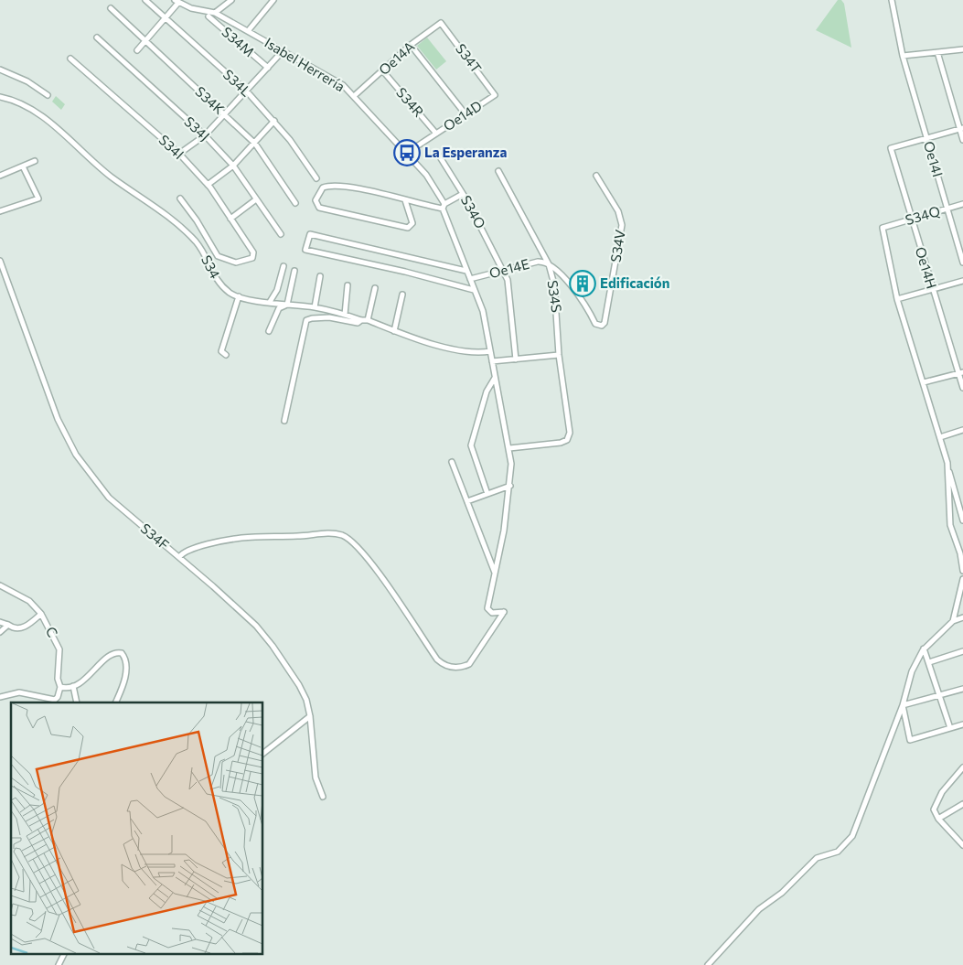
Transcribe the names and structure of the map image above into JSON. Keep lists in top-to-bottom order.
{
  "streets": {
    "street": [
      "S34M",
      "Oe14A",
      "S34T",
      "Isabel Herrería",
      "S34L",
      "S34K",
      "S34R",
      "Oe14D",
      "S34J",
      "S34I",
      "Oe14I",
      "S34O",
      "S34Q",
      "S34V",
      "S34",
      "Oe14H",
      "Oe14E",
      "S34S",
      "S34F",
      "C"
    ]
  },
  "crossings": [
    ["Oe14A", "S34T"],
    ["Oe14A", "Isabel Herrería"],
    ["Oe14A", "S34R"],
    ["S34T", "Oe14D"],
    ["Isabel Herrería", "Oe14D"],
    ["Isabel Herrería", "S34"],
    ["Isabel Herrería", "Oe14E"],
    ["Isabel Herrería", "S34S"],
    ["Isabel Herrería", "S34F"],
    ["S34R", "Oe14D"],
    ["Oe14I", "S34Q"],
    ["Oe14I", "Oe14H"],
    ["S34O", "Oe14E"],
    ["S34Q", "Oe14H"],
    ["S34V", "Oe14E"],
    ["S34V", "S34S"],
    ["Oe14E", "S34S"]
  ],
  "places": {
    "bus stop": ["La Esperanza"],
    "building": ["Edificación"]
  }
}
